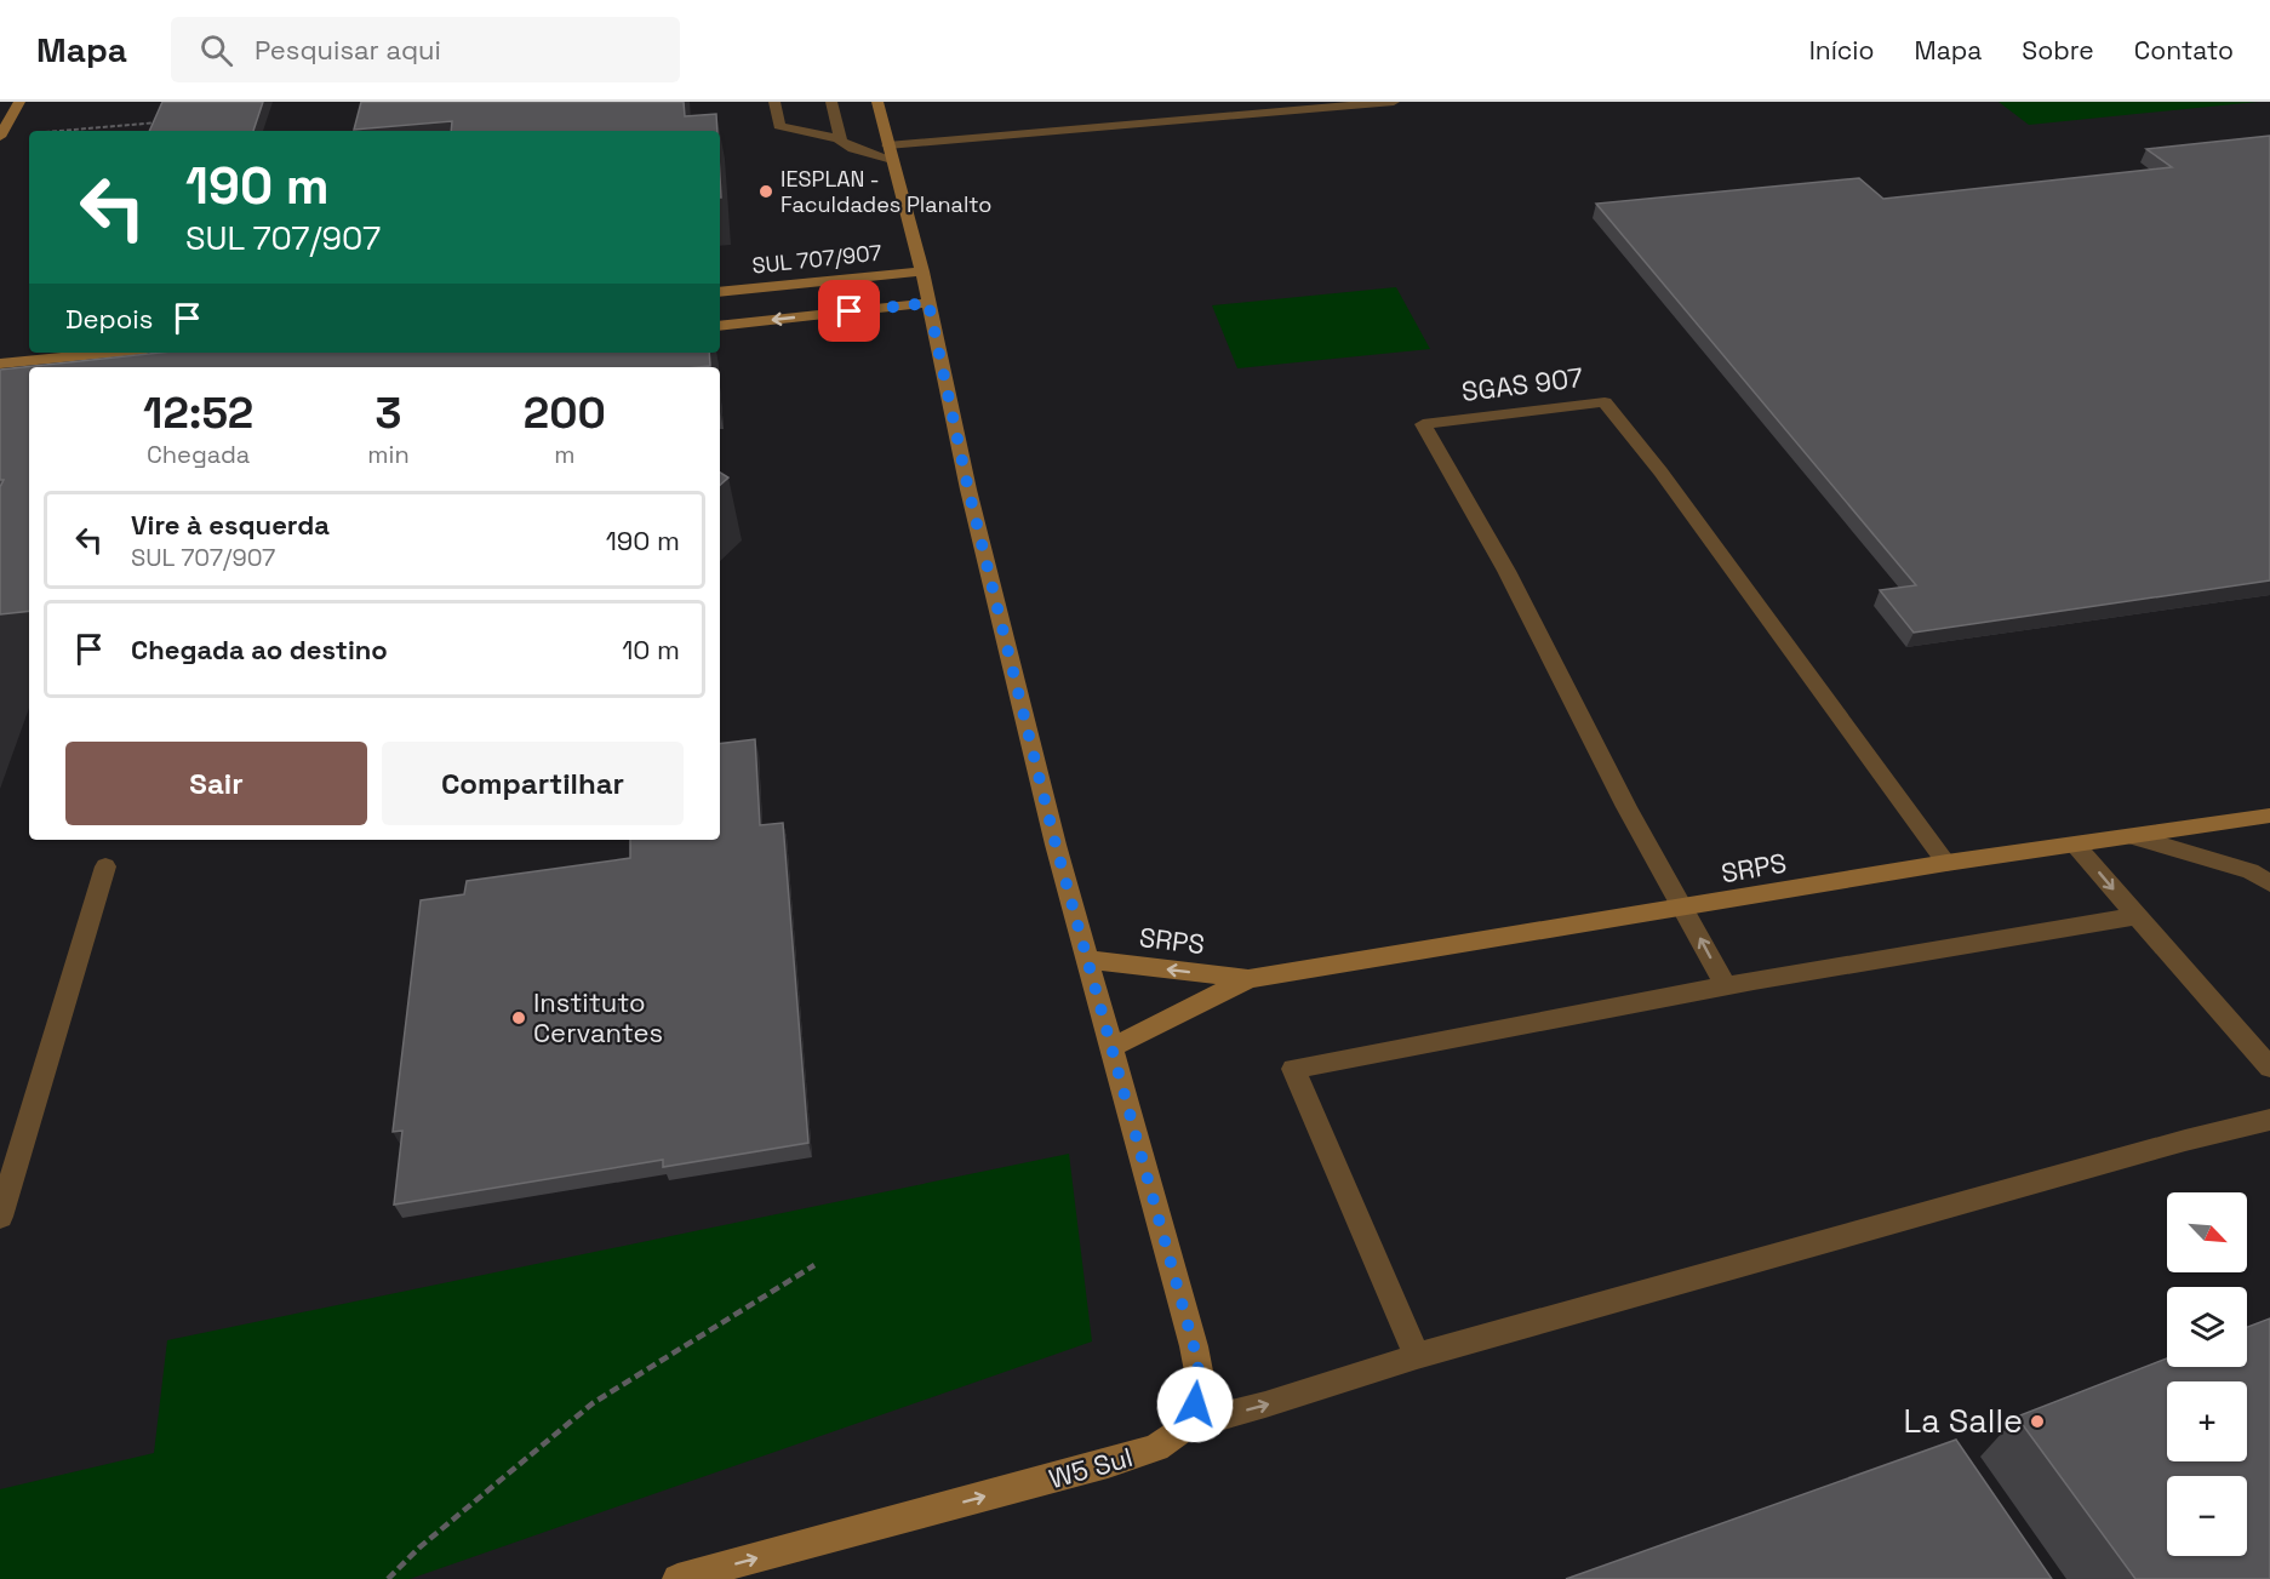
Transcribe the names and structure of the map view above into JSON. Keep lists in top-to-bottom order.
{
  "streets": {
    "main road": ["SUL 707/907", "SRPS", "W5 Sul"],
    "lane": ["SGAS 907"]
  },
  "crossings": [
    ["SGAS 907", "SRPS"]
  ],
  "one_way": ["W5 Sul"],
  "places": ["IESPLAN - Faculdades Planalto", "Instituto Cervantes", "La Salle"],
  "north": "bottom right",
  "page": {
    "header": "Mapa",
    "search": "Pesquisar aqui",
    "nav": [
      "Início",
      "Mapa",
      "Sobre",
      "Contato"
    ],
    "turn": ["190 m", "SUL 707/907"],
    "then": "Depois",
    "eta": [
      "12:52",
      "Chegada",
      "3",
      "min",
      "200",
      "m"
    ],
    "list": [
      {
        "name": "Vire à esquerda",
        "note": "SUL 707/907",
        "value": "190 m"
      },
      {
        "name": "Chegada ao destino",
        "value": "10 m"
      }
    ],
    "buttons": ["Sair", "Compartilhar"],
    "map_buttons": ["+", "−"]
  }
}
